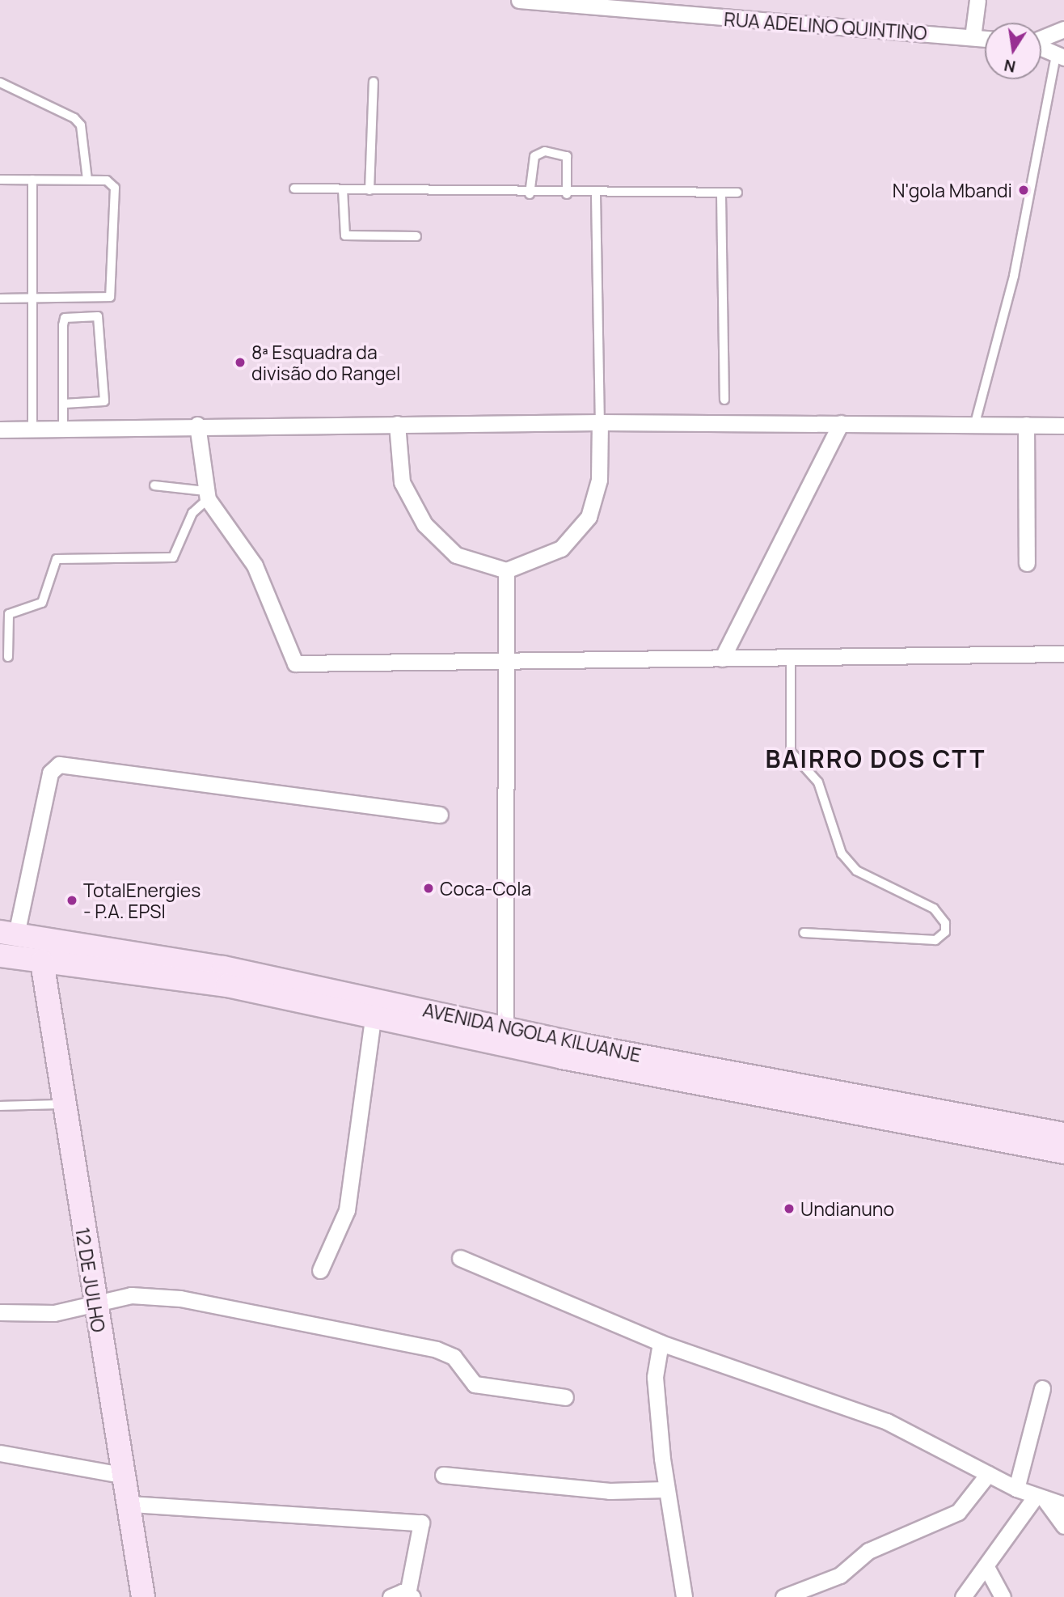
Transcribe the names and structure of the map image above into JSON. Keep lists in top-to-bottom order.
{
  "streets": {
    "main road": ["AVENIDA NGOLA KILUANJE", "12 DE JULHO"],
    "street": ["RUA ADELINO QUINTINO"]
  },
  "crossings": [
    ["AVENIDA NGOLA KILUANJE", "12 DE JULHO"]
  ],
  "districts": ["BAIRRO DOS CTT"],
  "places": [
    "N'gola Mbandi",
    "8ª Esquadra da divisão do Rangel",
    "Coca-Cola",
    "TotalEnergies - P.A. EPSI",
    "Undianuno"
  ],
  "north": "bottom"
}
